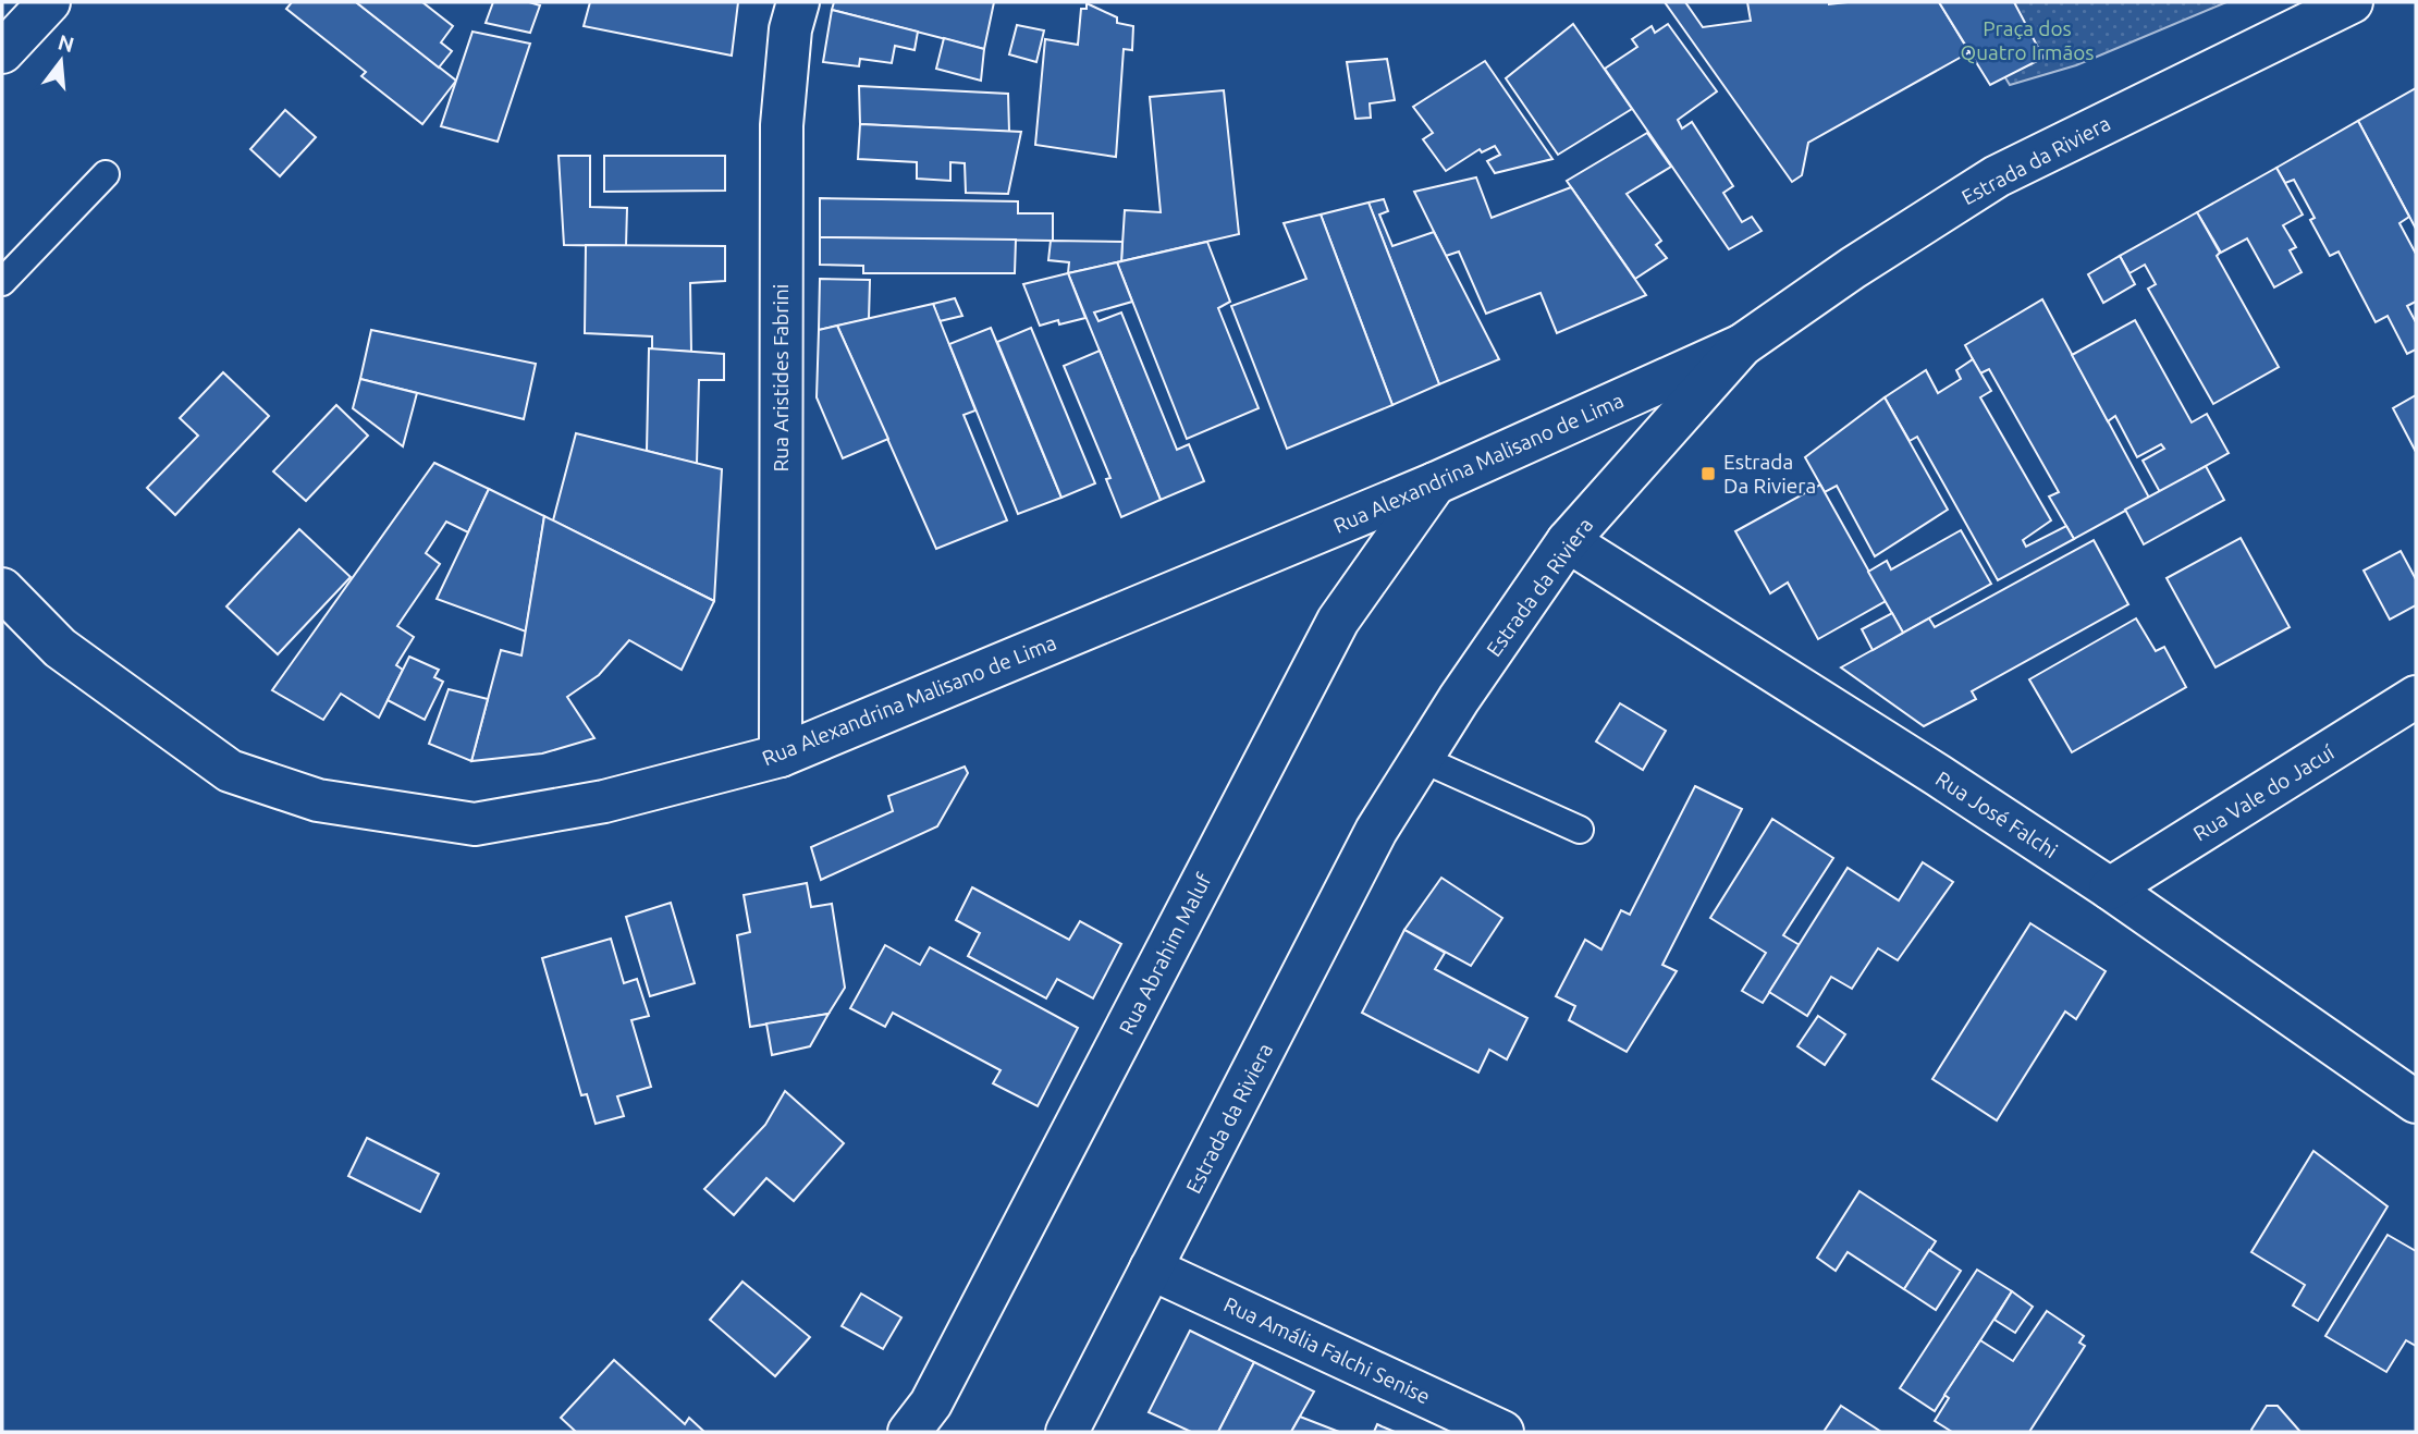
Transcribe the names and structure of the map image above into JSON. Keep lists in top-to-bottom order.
{
  "streets": {
    "street": [
      "Estrada da Riviera",
      "Rua Aristides Fabrini",
      "Rua Alexandrina Malisano de Lima",
      "Rua Vale do Jacuí",
      "Rua José Falchi",
      "Rua Abrahim Maluf",
      "Rua Amália Falchi Senise"
    ]
  },
  "crossings": [
    ["Estrada da Riviera", "Rua Alexandrina Malisano de Lima"],
    ["Estrada da Riviera", "Rua José Falchi"],
    ["Estrada da Riviera", "Rua Amália Falchi Senise"],
    ["Rua Aristides Fabrini", "Rua Alexandrina Malisano de Lima"],
    ["Rua Alexandrina Malisano de Lima", "Rua Abrahim Maluf"],
    ["Rua Vale do Jacuí", "Rua José Falchi"]
  ],
  "parks": ["Praça dos Quatro Irmãos"],
  "places": {
    "transit": ["Estrada Da Riviera"]
  },
  "north": "top"
}
